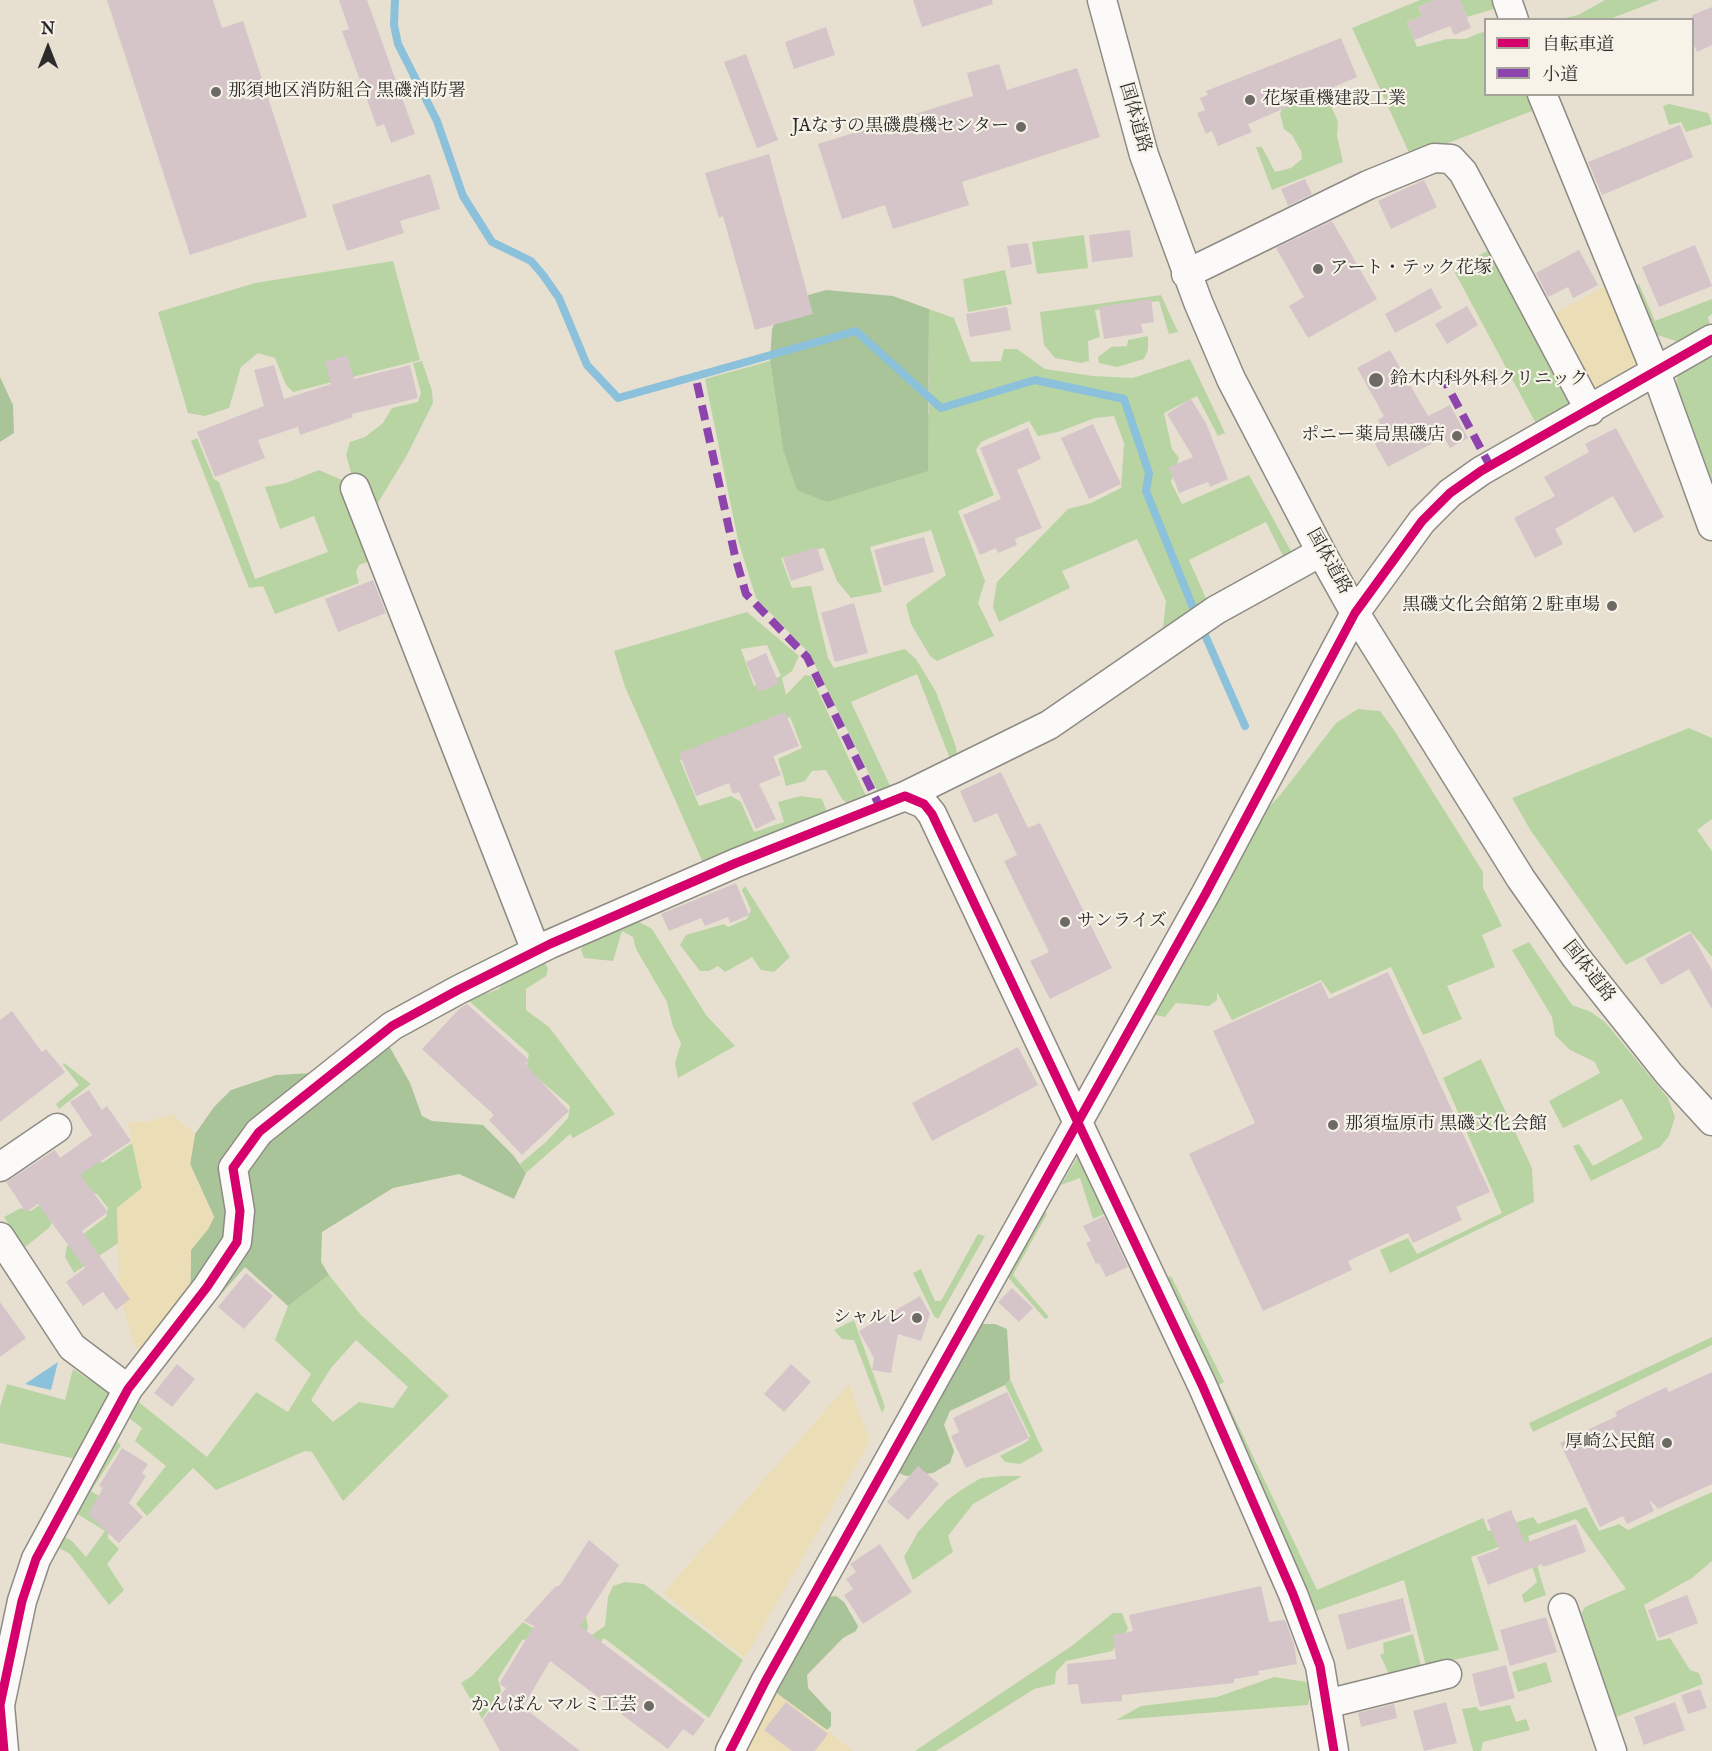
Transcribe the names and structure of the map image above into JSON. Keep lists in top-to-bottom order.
{
  "streets": {
    "street": ["国体道路"]
  },
  "places": [
    "那須地区消防組合 黒磯消防署",
    "花塚重機建設工業",
    "JAなすの黒磯農機センター",
    "アート・テック花塚",
    "鈴木内科外科クリニック",
    "ポニー薬局黒磯店",
    "黒磯文化会館第２駐車場",
    "サンライズ",
    "那須塩原市 黒磯文化会館",
    "シャルレ",
    "厚崎公民館",
    "かんばん マルミ工芸"
  ],
  "legend": ["自転車道", "小道"],
  "north": "top"
}
